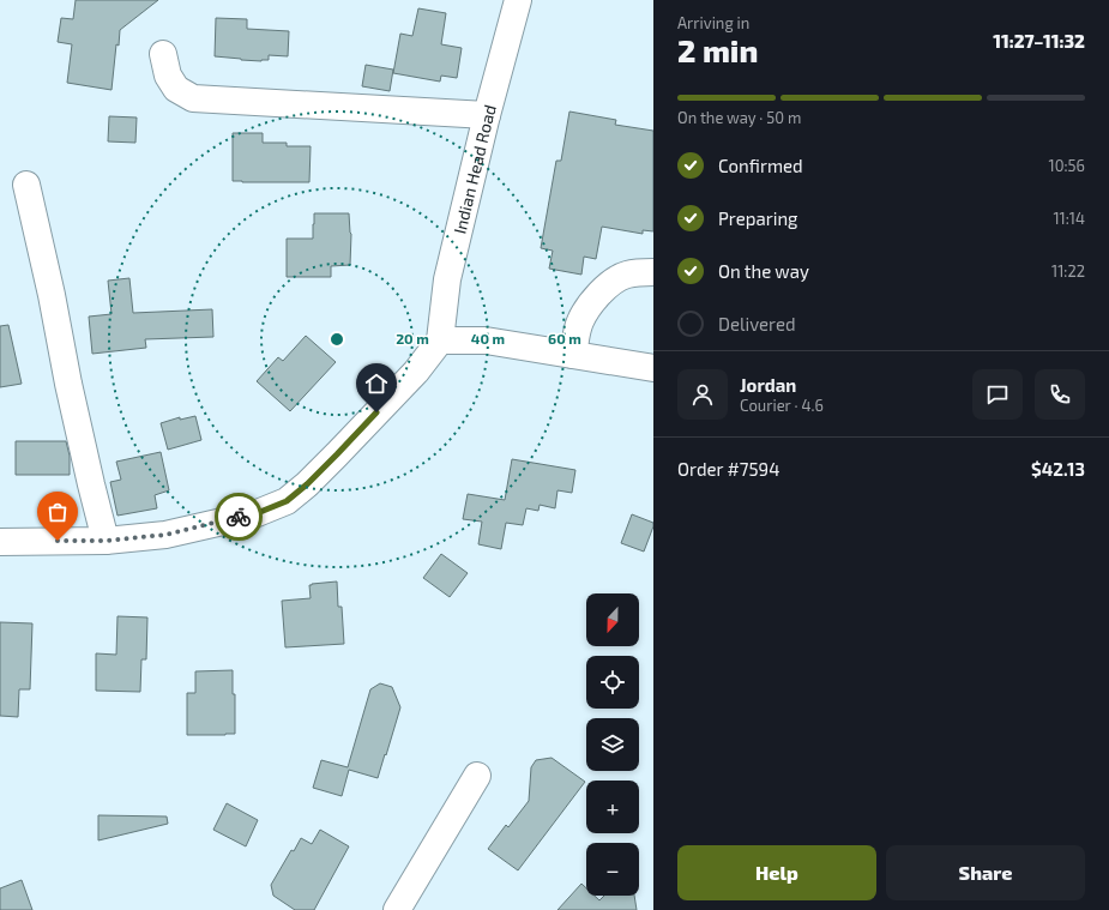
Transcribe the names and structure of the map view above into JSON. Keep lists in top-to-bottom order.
{
  "streets": {
    "street": ["Indian Head Road"]
  },
  "north": "bottom",
  "page": {
    "heading": ["2 min", "Arriving in", "11:27–11:32"],
    "panel": [
      "Jordan",
      "Courier · 4.6",
      "Order #7594",
      "$42.13"
    ],
    "bar": "On the way · 50 m",
    "list": [
      ["Confirmed", "10:56"],
      ["Preparing", "11:14"],
      ["On the way", "11:22"],
      "Delivered"
    ],
    "map_buttons": ["+", "−"],
    "buttons": ["Help", "Share"]
  },
  "rings": ["20 m", "40 m", "60 m"]
}
